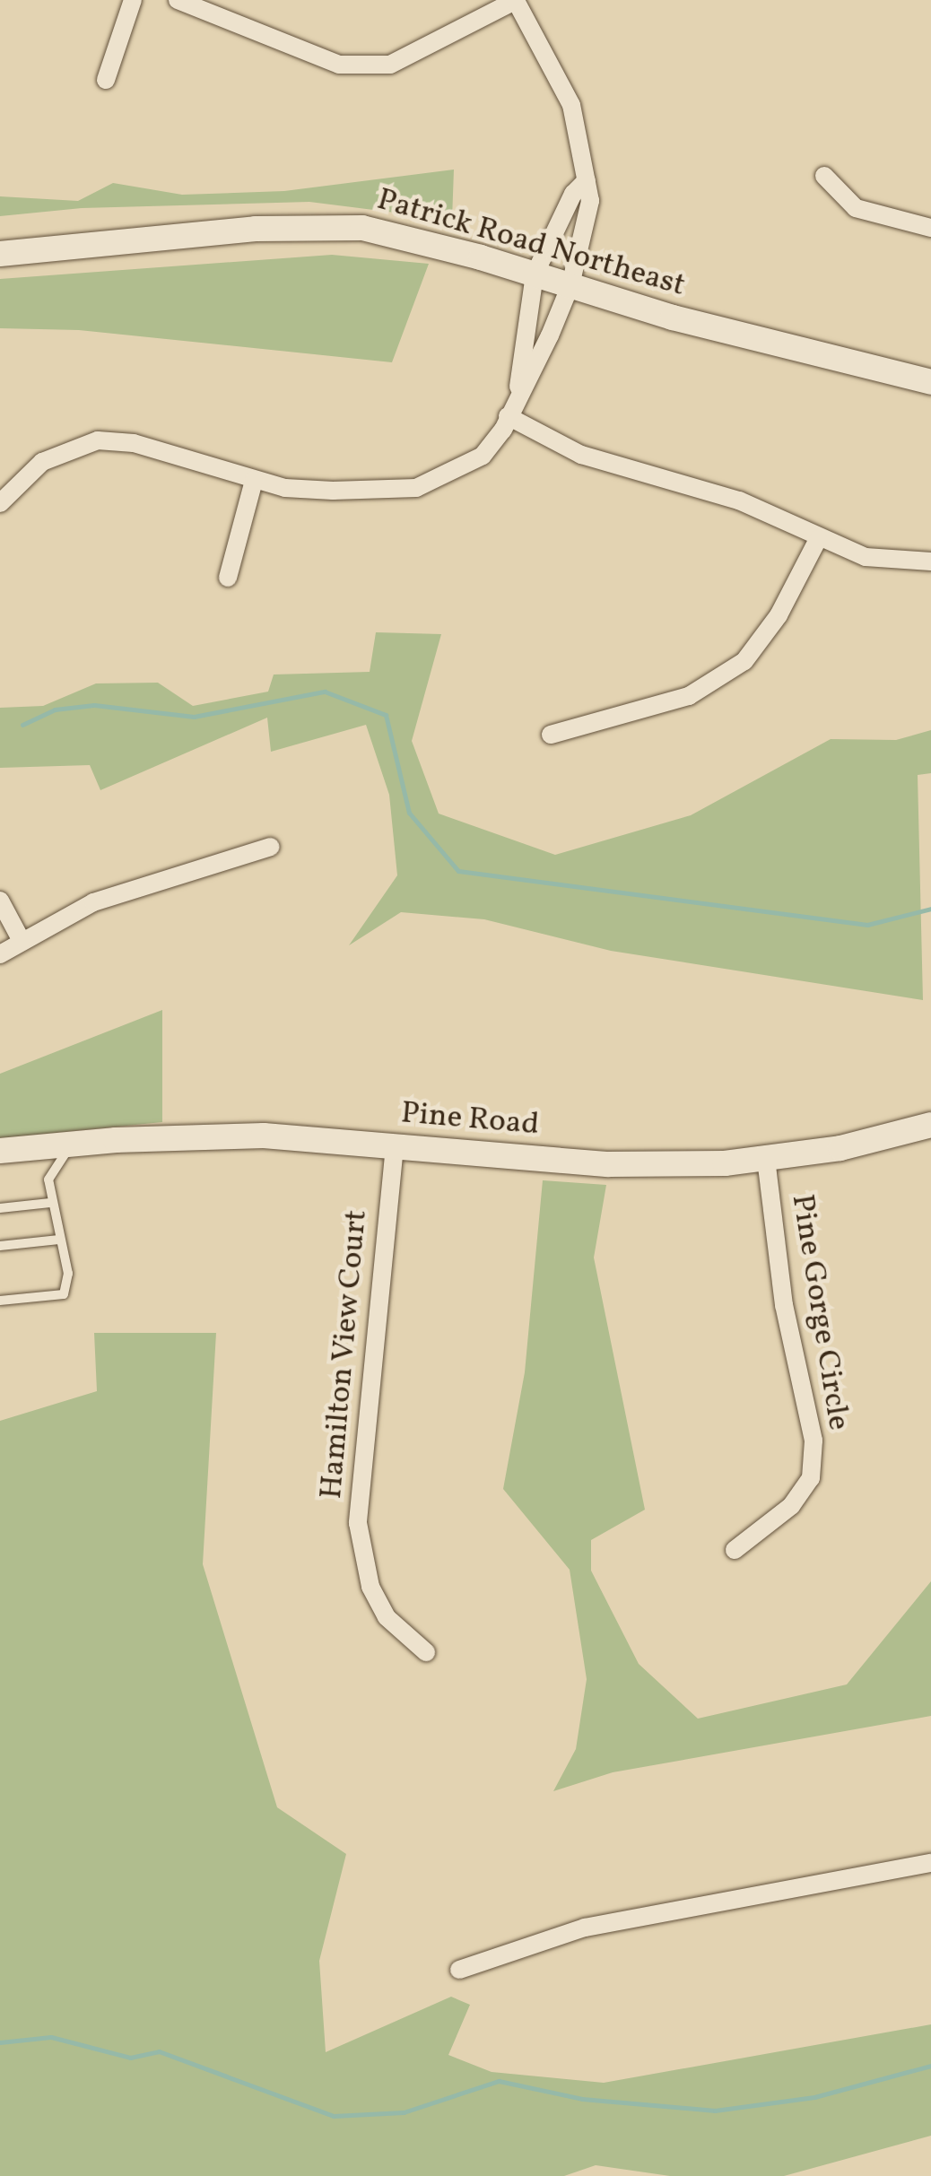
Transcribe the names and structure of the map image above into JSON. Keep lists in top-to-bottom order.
{
  "streets": {
    "street": [
      "Patrick Road Northeast",
      "Pine Road",
      "Pine Gorge Circle",
      "Hamilton View Court"
    ]
  },
  "crossings": [
    ["Pine Road", "Pine Gorge Circle"],
    ["Pine Road", "Hamilton View Court"]
  ]
}
